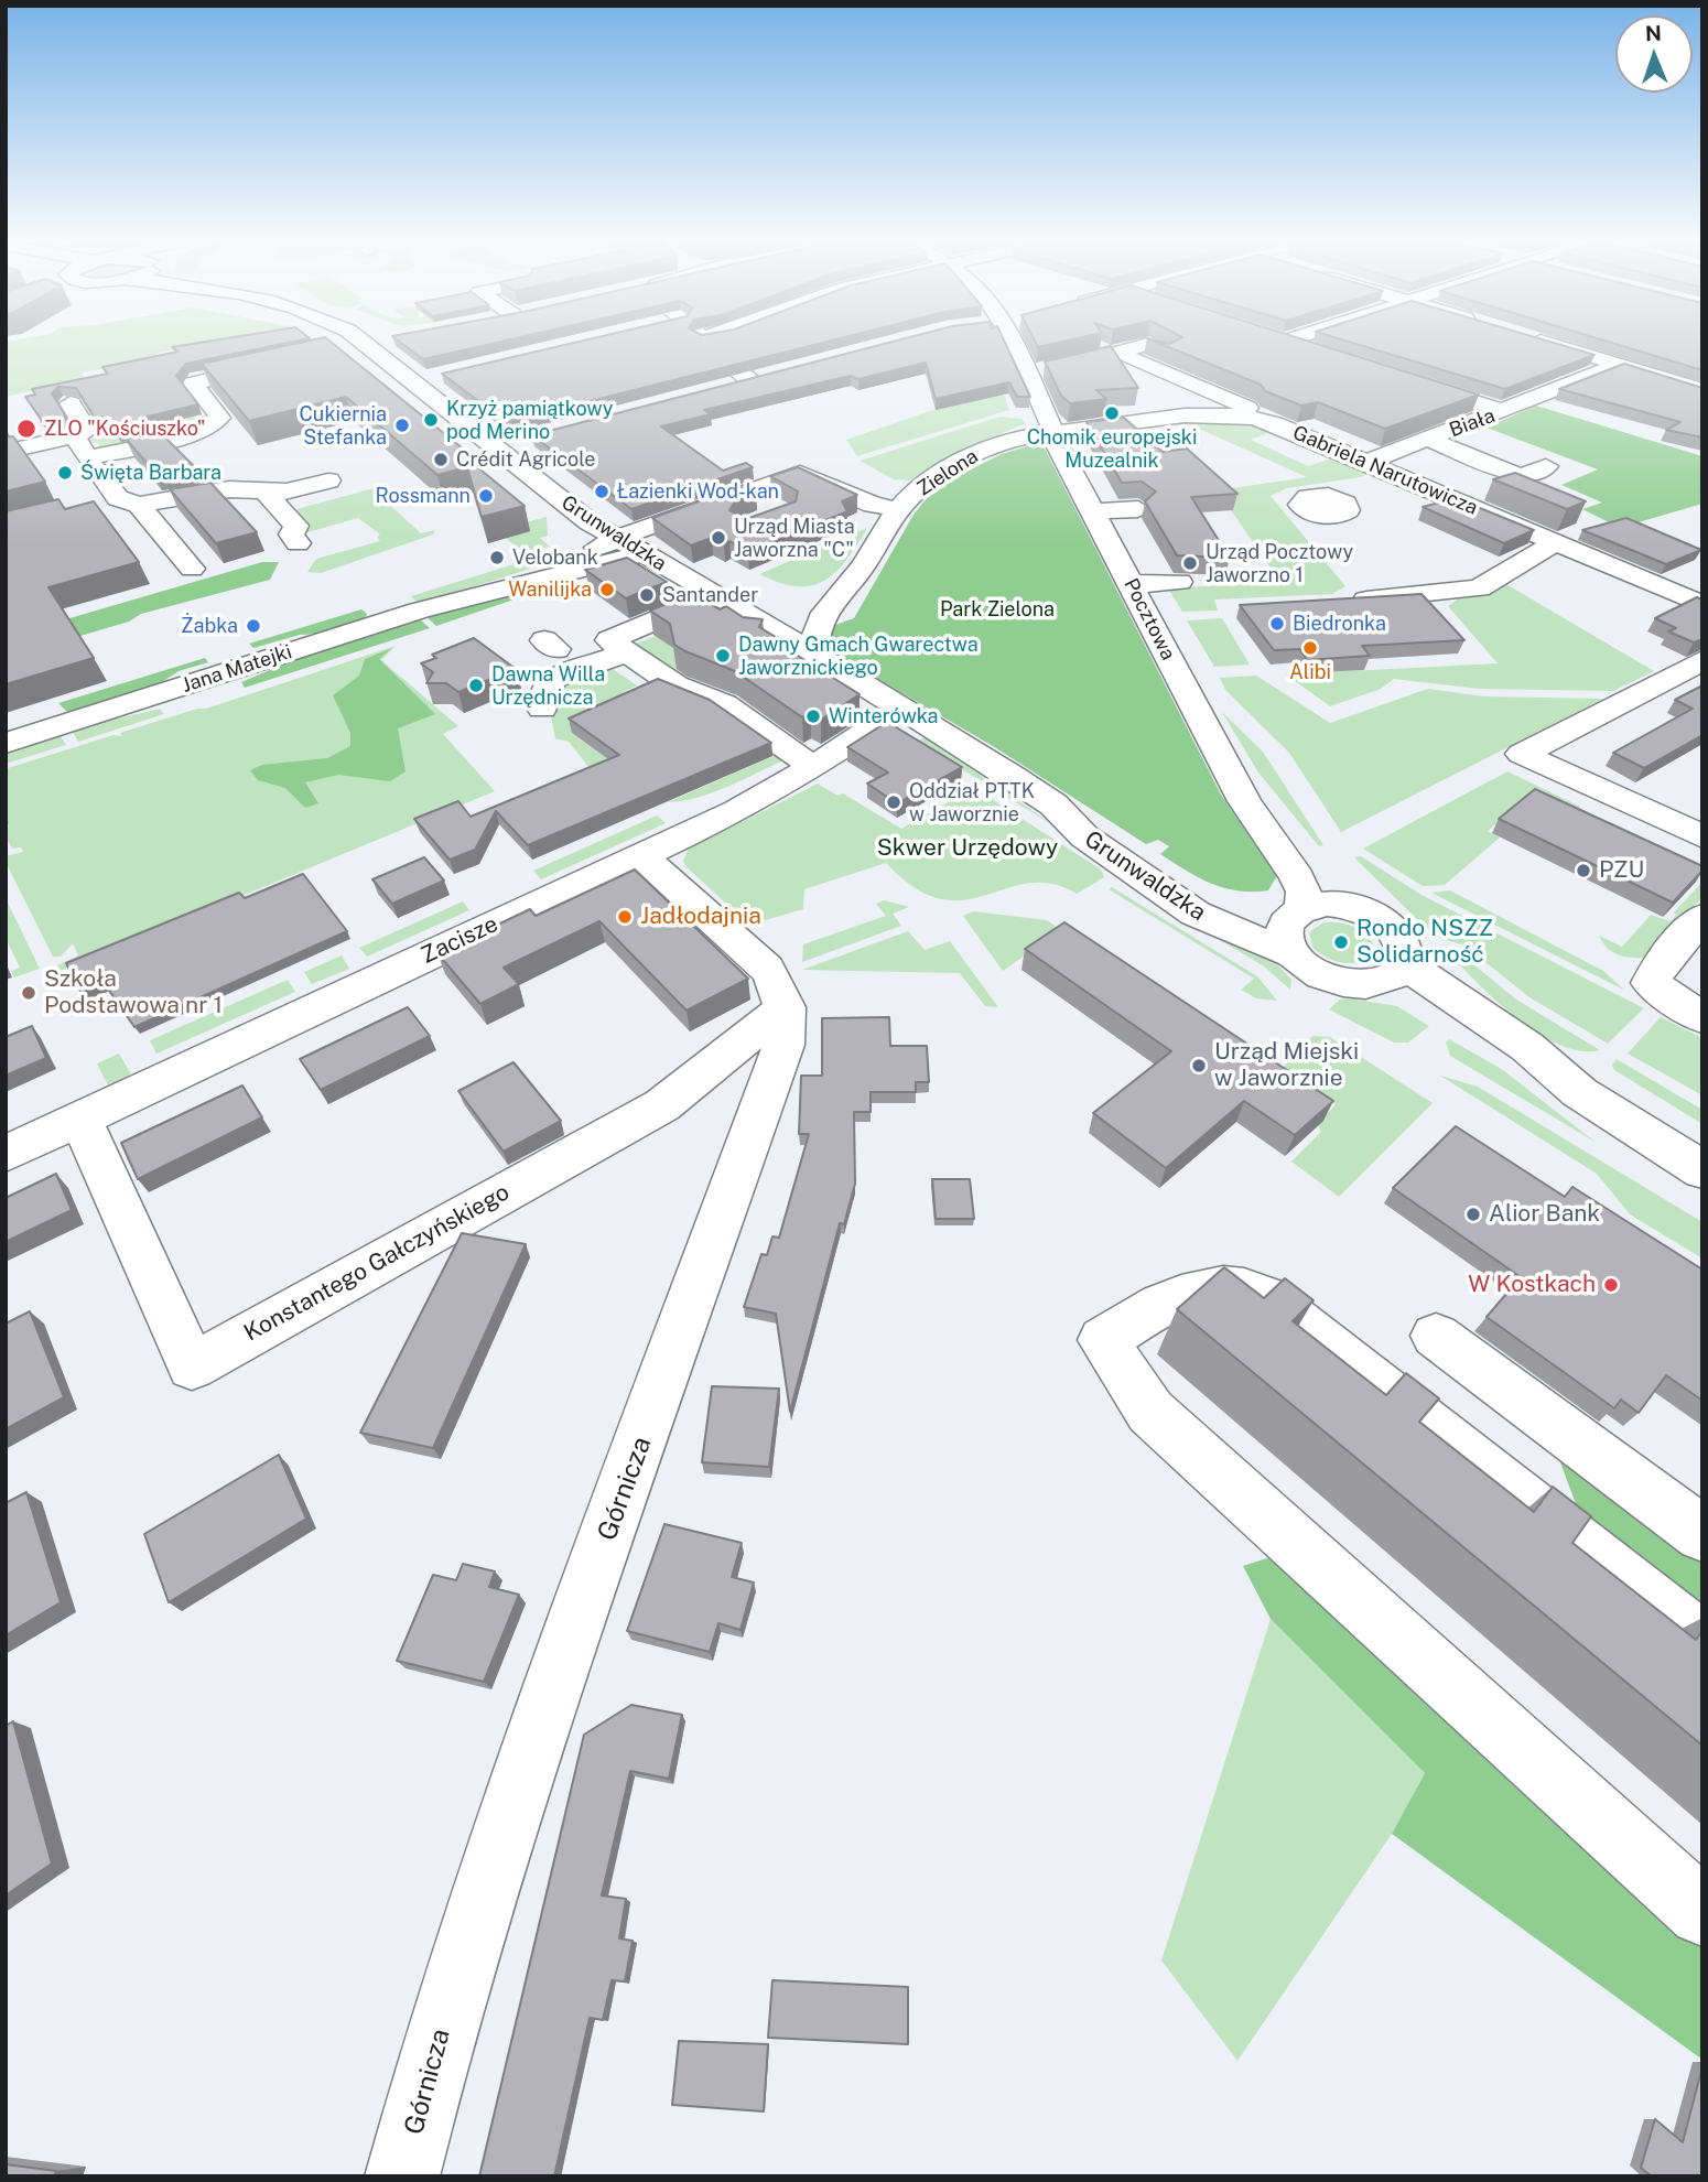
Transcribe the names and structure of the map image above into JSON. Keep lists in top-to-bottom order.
{
  "streets": {
    "street": [
      "Biała",
      "Gabriela Narutowicza",
      "Zielona",
      "Grunwaldzka",
      "Pocztowa",
      "Jana Matejki",
      "Zacisze",
      "Konstantego Gałczyńskiego",
      "Górnicza"
    ]
  },
  "crossings": [
    ["Biała", "Gabriela Narutowicza"],
    ["Gabriela Narutowicza", "Zielona"],
    ["Gabriela Narutowicza", "Pocztowa"],
    ["Zielona", "Grunwaldzka"],
    ["Zielona", "Pocztowa"],
    ["Zielona", "Jana Matejki"],
    ["Grunwaldzka", "Pocztowa"],
    ["Grunwaldzka", "Jana Matejki"],
    ["Grunwaldzka", "Zacisze"],
    ["Zacisze", "Konstantego Gałczyńskiego"],
    ["Zacisze", "Górnicza"],
    ["Konstantego Gałczyńskiego", "Górnicza"]
  ],
  "parks": ["Park Zielona", "Skwer Urzędowy"],
  "places": [
    "Chomik europejski Muzealnik",
    "Krzyż pamiątkowy pod Merino",
    "Cukiernia Stefanka",
    "ZLO \"Kościuszko\"",
    "Crédit Agricole",
    "Święta Barbara",
    "Łazienki Wod-kan",
    "Rossmann",
    "Urząd Miasta Jaworzna \"C\"",
    "Velobank",
    "Urząd Pocztowy Jaworzno 1",
    "Wanilijka",
    "Santander",
    "Biedronka",
    "Żabka",
    "Alibi",
    "Dawny Gmach Gwarectwa Jaworznickiego",
    "Dawna Willa Urzędnicza",
    "Winterówka",
    "Oddział PTTK w Jaworznie",
    "PZU",
    "Jadłodajnia",
    "Rondo NSZZ Solidarność",
    "Szkoła Podstawowa nr 1",
    "Urząd Miejski w Jaworznie",
    "Alior Bank",
    "W Kostkach"
  ],
  "north": "top"
}
